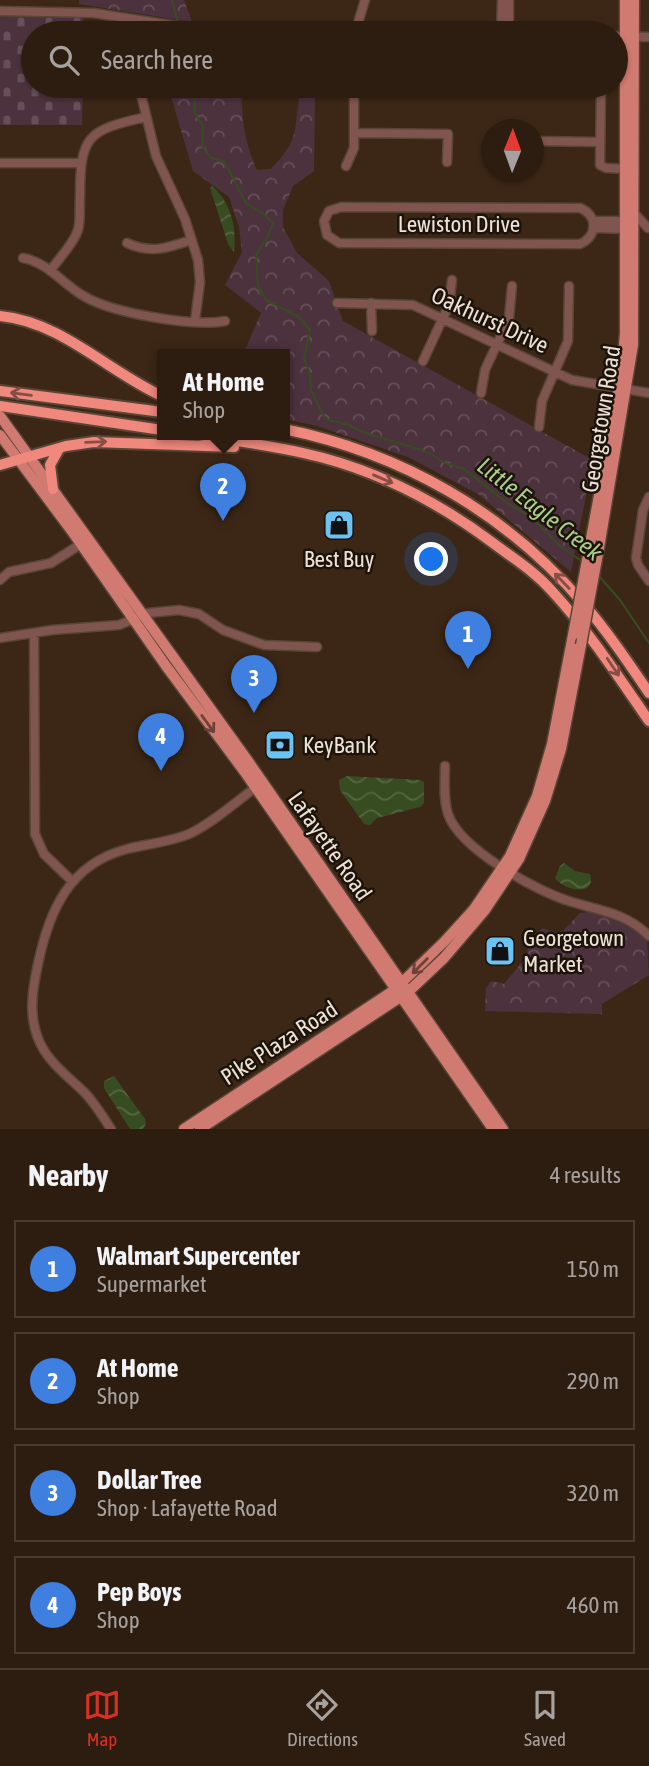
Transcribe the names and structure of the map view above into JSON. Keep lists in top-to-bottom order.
{
  "streets": {
    "main road": ["Georgetown Road", "Lafayette Road", "Pike Plaza Road"],
    "street": ["Lewiston Drive", "Oakhurst Drive"]
  },
  "crossings": [
    ["Oakhurst Drive", "Georgetown Road"],
    ["Georgetown Road", "Lafayette Road"],
    ["Georgetown Road", "Pike Plaza Road"],
    ["Lafayette Road", "Pike Plaza Road"]
  ],
  "water": ["Little Eagle Creek"],
  "places": {
    "shop": ["Best Buy", "Georgetown Market"],
    "bank": ["KeyBank"]
  },
  "north": "top",
  "page": {
    "search": "Search here",
    "popup": ["At Home", "Shop"],
    "pins": [
      "2",
      "1",
      "3",
      "4"
    ],
    "heading": ["Nearby", "4 results"],
    "list": [
      {
        "mark": "1",
        "name": "Walmart Supercenter",
        "note": "Supermarket",
        "value": "150 m"
      },
      {
        "mark": "2",
        "name": "At Home",
        "note": "Shop",
        "value": "290 m"
      },
      {
        "mark": "3",
        "name": "Dollar Tree",
        "note": "Shop · Lafayette Road",
        "value": "320 m"
      },
      {
        "mark": "4",
        "name": "Pep Boys",
        "note": "Shop",
        "value": "460 m"
      }
    ],
    "nav": ["Map", "Directions", "Saved"]
  }
}
